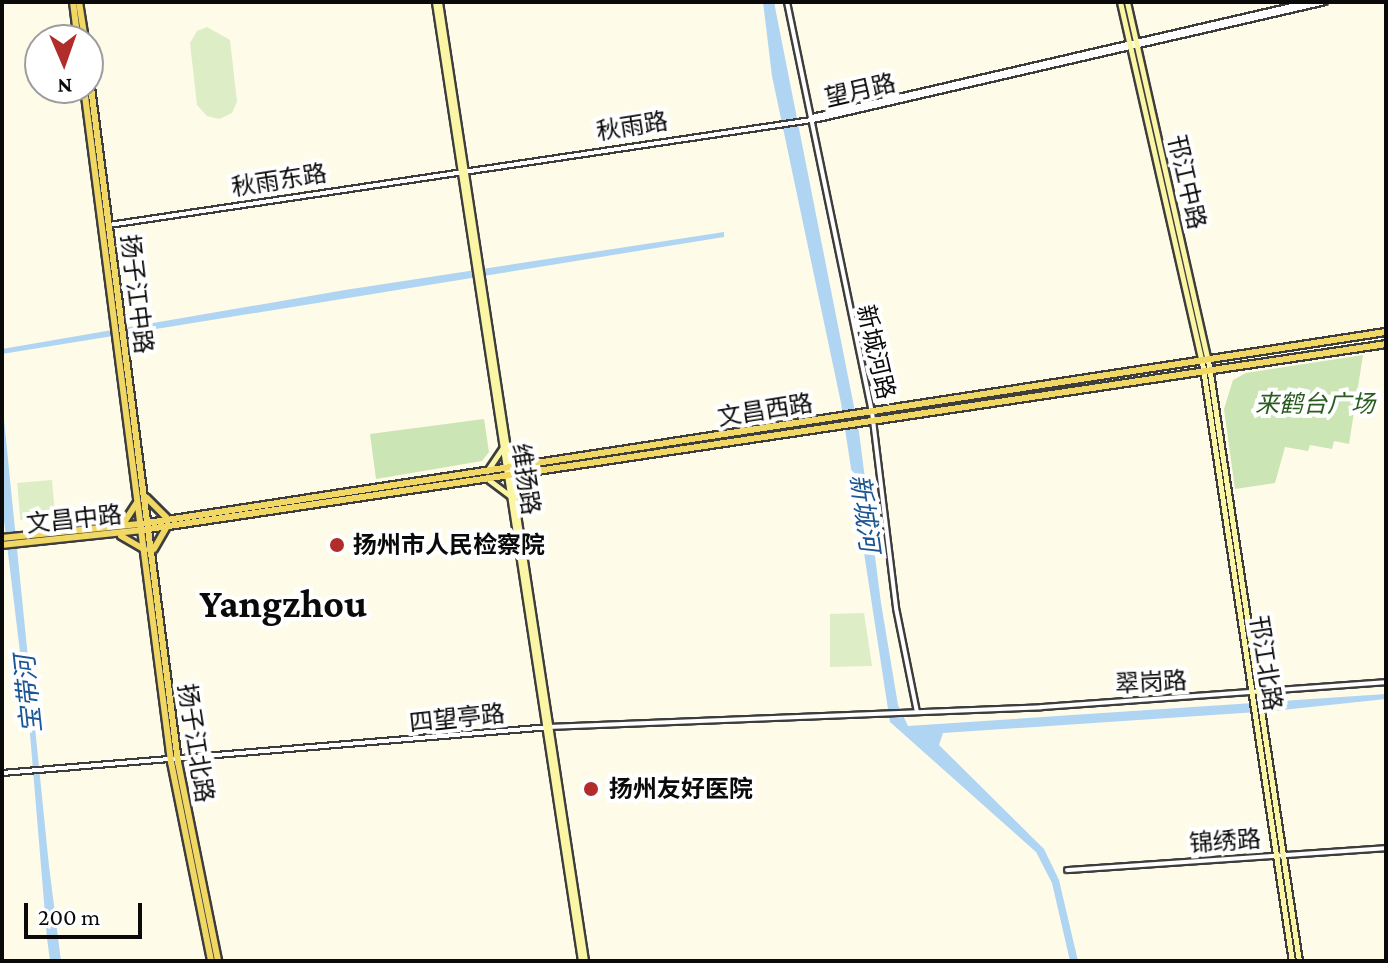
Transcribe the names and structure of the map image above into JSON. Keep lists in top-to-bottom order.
{
  "streets": {
    "main road": [
      "邗江中路",
      "扬子江中路",
      "文昌西路",
      "维扬路",
      "文昌中路",
      "邗江北路",
      "扬子江北路"
    ],
    "street": [
      "望月路",
      "秋雨路",
      "秋雨东路",
      "新城河路",
      "翠岗路",
      "四望亭路",
      "锦绣路"
    ]
  },
  "crossings": [
    ["望月路", "秋雨路"],
    ["望月路", "邗江中路"],
    ["望月路", "新城河路"],
    ["秋雨路", "秋雨东路"],
    ["秋雨路", "新城河路"],
    ["秋雨路", "维扬路"],
    ["秋雨东路", "扬子江中路"],
    ["秋雨东路", "维扬路"],
    ["邗江中路", "文昌西路"],
    ["邗江中路", "邗江北路"],
    ["扬子江中路", "文昌西路"],
    ["扬子江中路", "文昌中路"],
    ["扬子江中路", "扬子江北路"],
    ["新城河路", "文昌西路"],
    ["新城河路", "翠岗路"],
    ["新城河路", "四望亭路"],
    ["文昌西路", "维扬路"],
    ["文昌西路", "文昌中路"],
    ["文昌西路", "邗江北路"],
    ["文昌西路", "扬子江北路"],
    ["维扬路", "四望亭路"],
    ["文昌中路", "扬子江北路"],
    ["邗江北路", "翠岗路"],
    ["邗江北路", "锦绣路"],
    ["翠岗路", "四望亭路"],
    ["四望亭路", "扬子江北路"]
  ],
  "districts": ["Yangzhou"],
  "water": ["新城河", "宝带河"],
  "parks": ["来鹤台广场"],
  "places": ["扬州市人民检察院", "扬州友好医院"],
  "scale_bar": "200 m",
  "north": "bottom"
}
